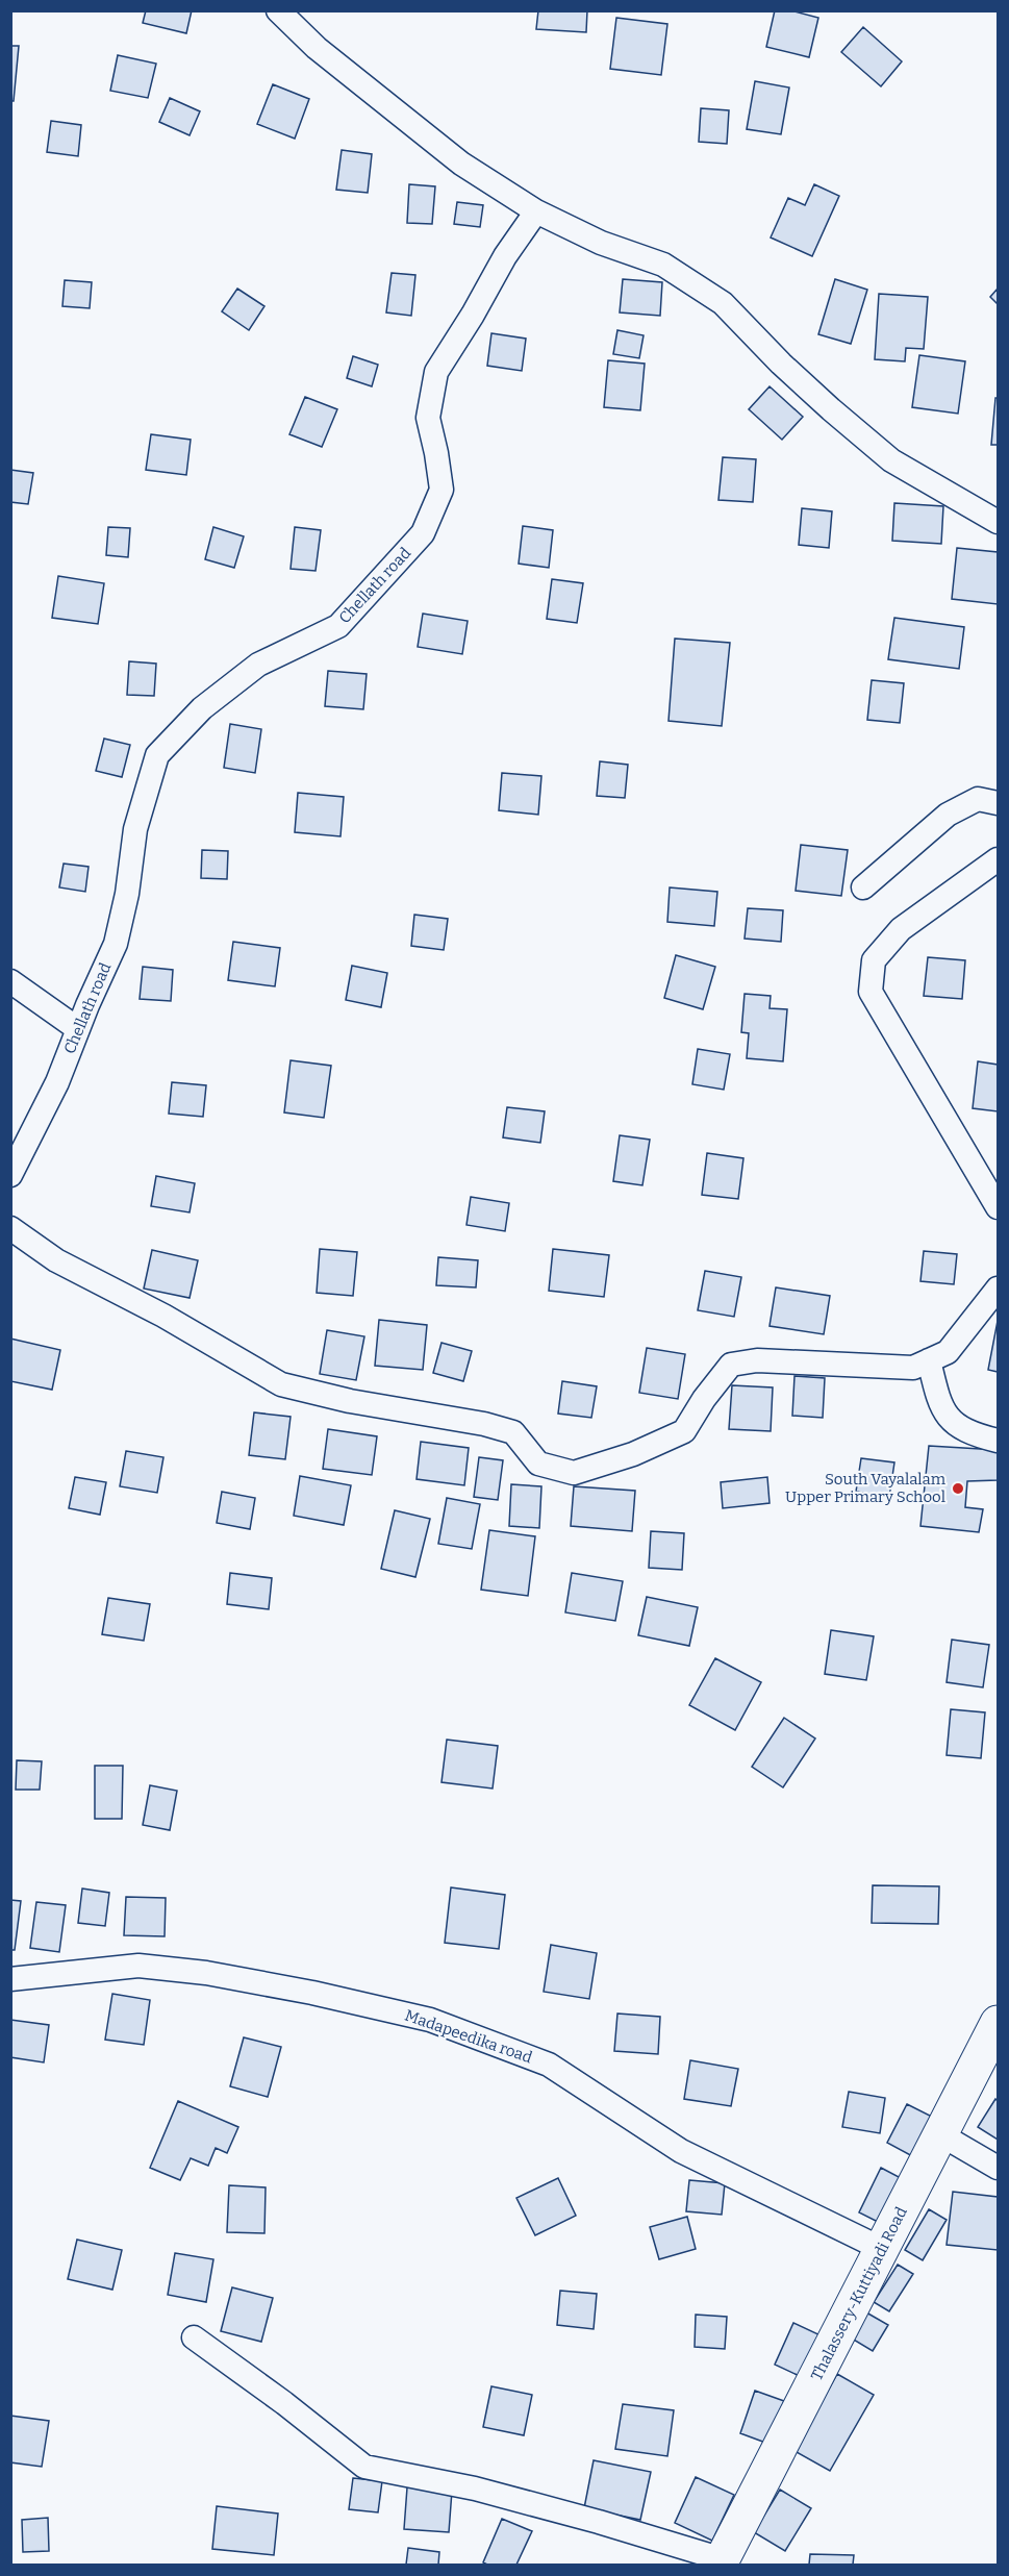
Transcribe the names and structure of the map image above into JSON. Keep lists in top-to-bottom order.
{
  "streets": {
    "main road": ["Thalassery-Kuttiyadi Road"],
    "street": ["Chellath road", "Madapeedika road"]
  },
  "crossings": [
    ["Madapeedika road", "Thalassery-Kuttiyadi Road"]
  ],
  "places": ["South Vayalalam Upper Primary School"]
}
